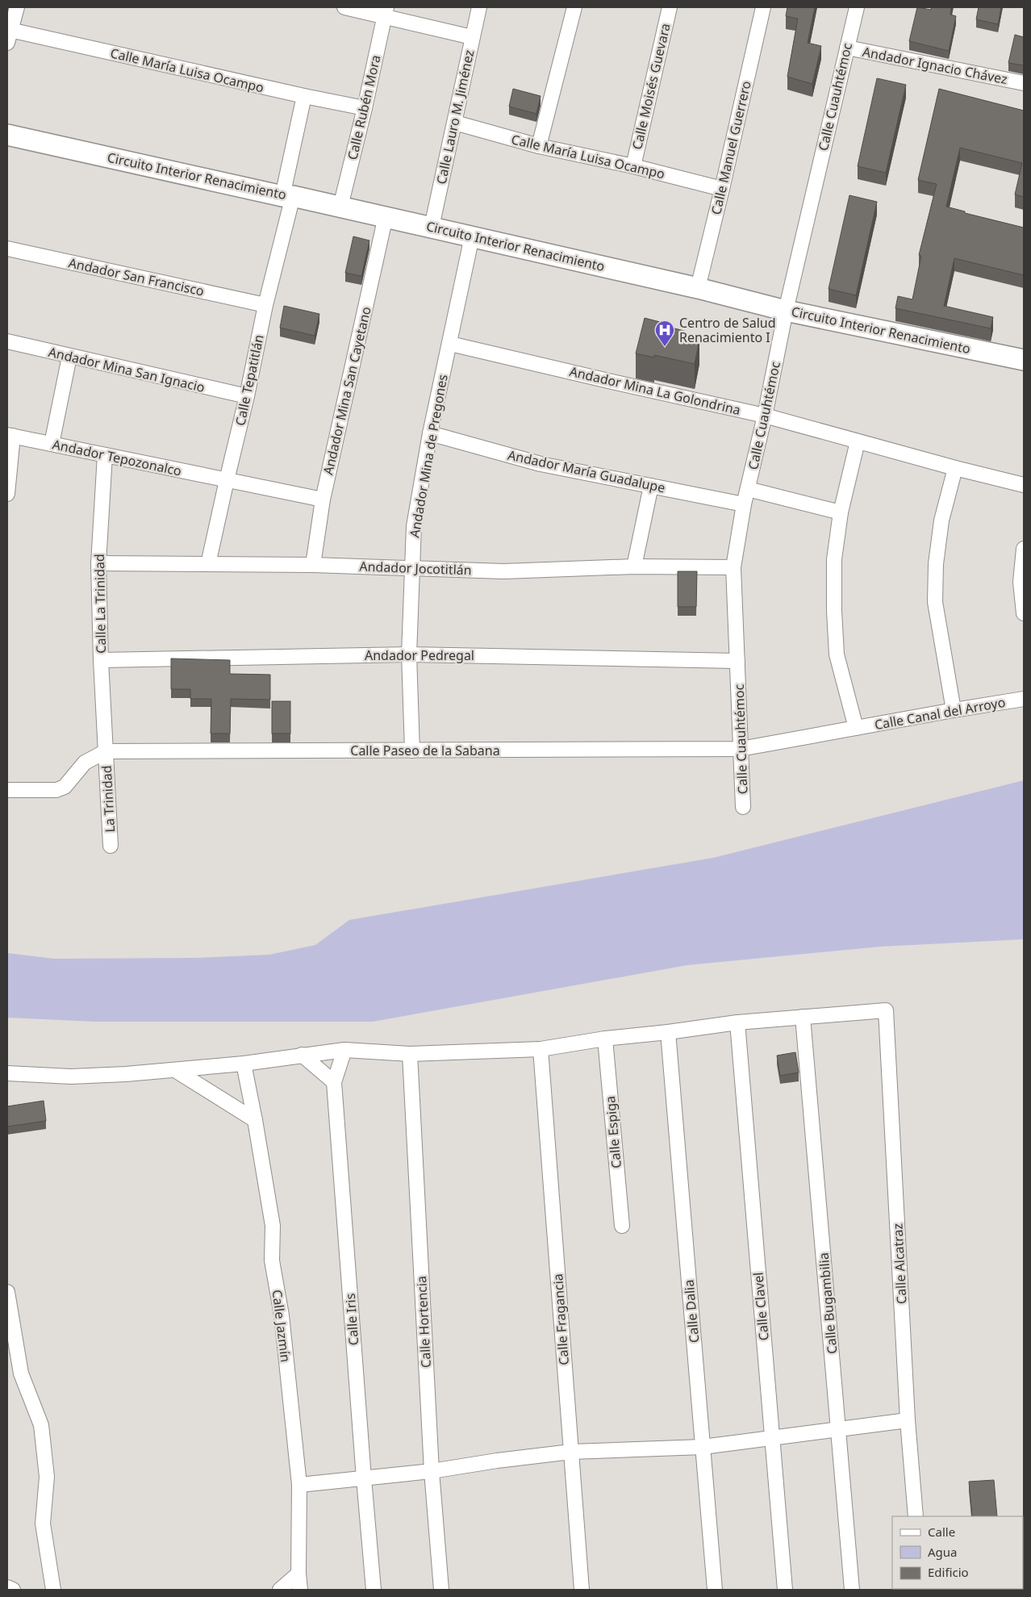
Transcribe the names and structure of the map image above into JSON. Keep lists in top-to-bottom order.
{
  "streets": {
    "main road": ["Circuito Interior Renacimiento"],
    "street": [
      "Andador Ignacio Chávez",
      "Calle María Luisa Ocampo",
      "Calle Moisés Guevara",
      "Calle Cuauhtémoc",
      "Calle Rubén Mora",
      "Calle Lauro M. Jiménez",
      "Calle Manuel Guerrero",
      "Andador San Francisco",
      "Andador Mina San Ignacio",
      "Calle Tepatitlán",
      "Andador Mina San Cayetano",
      "Andador Mina La Golondrina",
      "Andador Mina de Pregones",
      "Andador Tepozonalco",
      "Andador María Guadalupe",
      "Andador Jocotitlán",
      "Calle La Trinidad",
      "Andador Pedregal",
      "Calle Canal del Arroyo",
      "Calle Paseo de la Sabana",
      "La Trinidad",
      "Calle Espiga",
      "Calle Alcatraz",
      "Calle Bugambilia",
      "Calle Clavel",
      "Calle Dalia",
      "Calle Iris",
      "Calle Fragancia",
      "Calle Hortencia",
      "Calle Jazmín"
    ]
  },
  "crossings": [
    ["Andador Ignacio Chávez", "Calle Cuauhtémoc"],
    ["Calle María Luisa Ocampo", "Calle Moisés Guevara"],
    ["Calle María Luisa Ocampo", "Calle Rubén Mora"],
    ["Calle María Luisa Ocampo", "Calle Lauro M. Jiménez"],
    ["Calle María Luisa Ocampo", "Calle Manuel Guerrero"],
    ["Calle María Luisa Ocampo", "Calle Tepatitlán"],
    ["Calle Cuauhtémoc", "Circuito Interior Renacimiento"],
    ["Calle Cuauhtémoc", "Andador Mina La Golondrina"],
    ["Calle Cuauhtémoc", "Andador María Guadalupe"],
    ["Calle Cuauhtémoc", "Andador Jocotitlán"],
    ["Calle Cuauhtémoc", "Andador Pedregal"],
    ["Calle Cuauhtémoc", "Calle Paseo de la Sabana"],
    ["Calle Rubén Mora", "Circuito Interior Renacimiento"],
    ["Calle Lauro M. Jiménez", "Circuito Interior Renacimiento"],
    ["Calle Manuel Guerrero", "Circuito Interior Renacimiento"],
    ["Circuito Interior Renacimiento", "Calle Tepatitlán"],
    ["Circuito Interior Renacimiento", "Andador Mina San Cayetano"],
    ["Circuito Interior Renacimiento", "Andador Mina de Pregones"],
    ["Andador San Francisco", "Calle Tepatitlán"],
    ["Andador Mina San Ignacio", "Calle Tepatitlán"],
    ["Calle Tepatitlán", "Andador Tepozonalco"],
    ["Calle Tepatitlán", "Andador Jocotitlán"],
    ["Andador Mina San Cayetano", "Andador Tepozonalco"],
    ["Andador Mina San Cayetano", "Andador Jocotitlán"],
    ["Andador Mina La Golondrina", "Andador Mina de Pregones"],
    ["Andador Mina de Pregones", "Andador María Guadalupe"],
    ["Andador Mina de Pregones", "Andador Jocotitlán"],
    ["Andador Mina de Pregones", "Andador Pedregal"],
    ["Andador Mina de Pregones", "Calle Paseo de la Sabana"],
    ["Andador Tepozonalco", "Calle La Trinidad"],
    ["Andador Jocotitlán", "Calle La Trinidad"],
    ["Calle La Trinidad", "Andador Pedregal"],
    ["Calle La Trinidad", "Calle Paseo de la Sabana"],
    ["Calle La Trinidad", "La Trinidad"],
    ["Calle Canal del Arroyo", "Calle Paseo de la Sabana"],
    ["Calle Paseo de la Sabana", "La Trinidad"],
    ["Calle Alcatraz", "Calle Bugambilia"]
  ],
  "places": {
    "hospital": ["Centro de Salud Renacimiento I"]
  },
  "legend": ["Calle", "Agua", "Edificio"]
}
